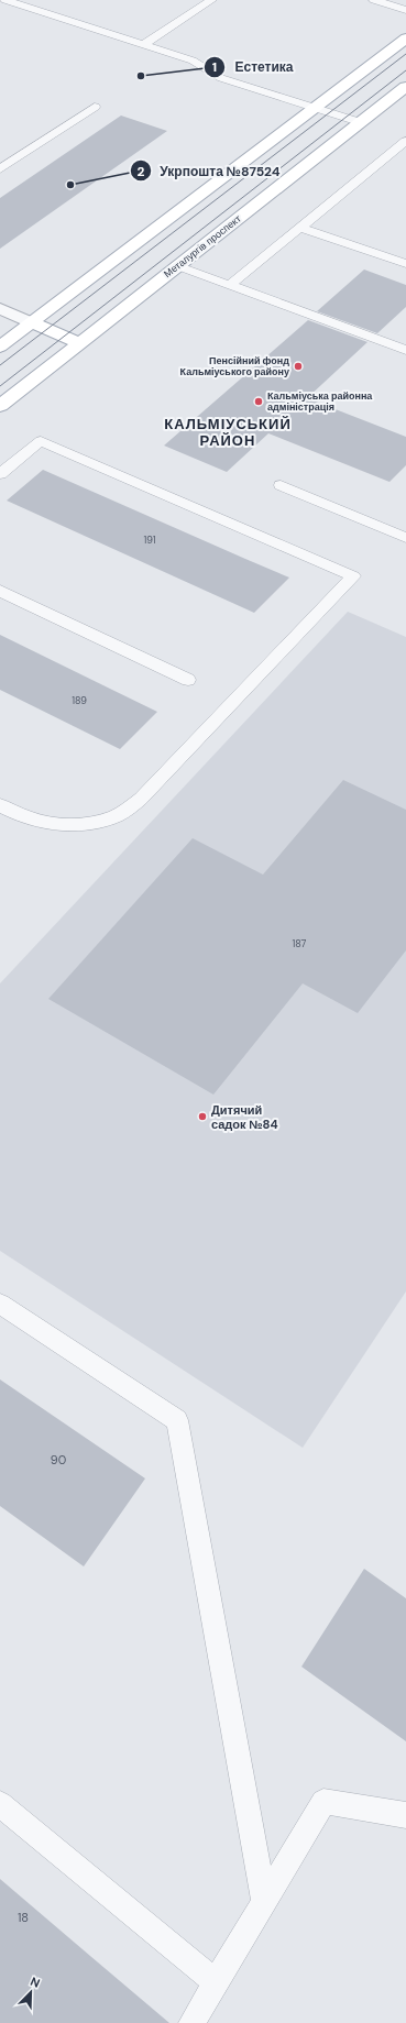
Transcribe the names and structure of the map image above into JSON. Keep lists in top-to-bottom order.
{
  "streets": {
    "main road": ["Металургів проспект"]
  },
  "districts": ["КАЛЬМІУСЬКИЙ РАЙОН"],
  "places": [
    "Естетика",
    "Укрпошта №87524",
    "Пенсійний фонд Кальміуського району",
    "Кальміуська районна адміністрація",
    "Дитячий садок №84"
  ],
  "house_numbers": [
    "191",
    "189",
    "187",
    "90",
    "18"
  ],
  "north": "top right"
}
